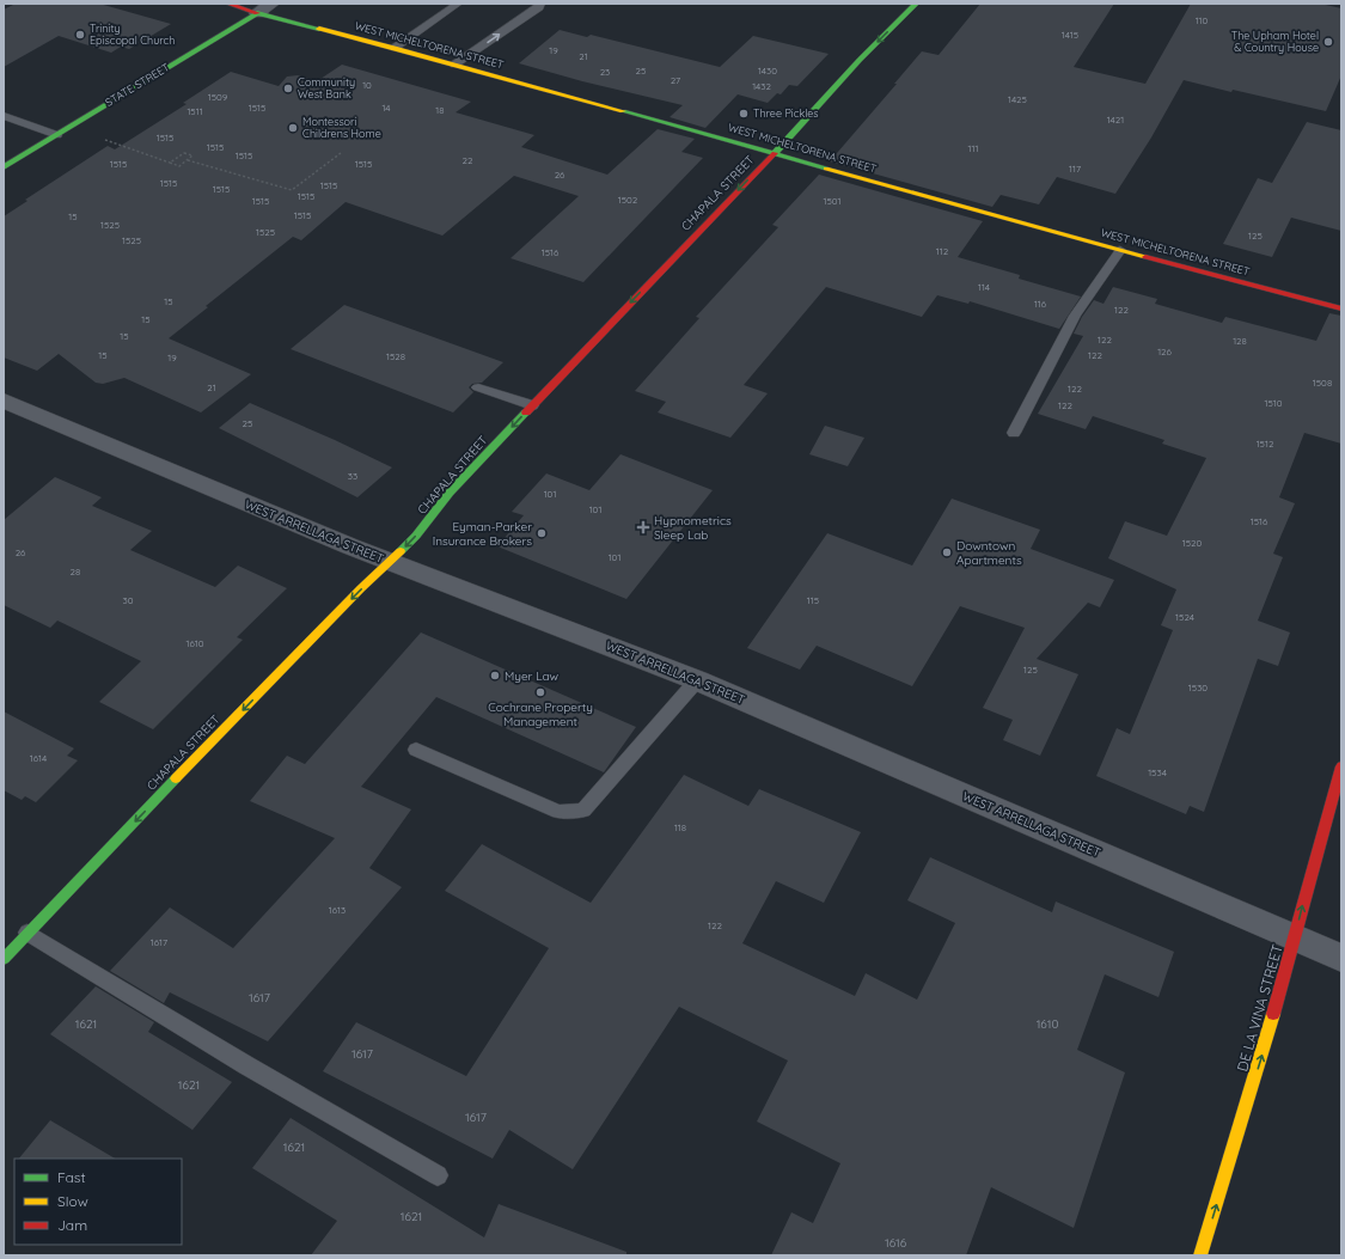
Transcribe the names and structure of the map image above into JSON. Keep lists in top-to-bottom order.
{
  "streets": {
    "main road": [
      "WEST MICHELTORENA STREET",
      "STATE STREET",
      "CHAPALA STREET",
      "DE LA VINA STREET"
    ],
    "street": ["WEST ARRELLAGA STREET"]
  },
  "crossings": [
    ["WEST MICHELTORENA STREET", "STATE STREET"],
    ["WEST MICHELTORENA STREET", "CHAPALA STREET"],
    ["CHAPALA STREET", "WEST ARRELLAGA STREET"],
    ["WEST ARRELLAGA STREET", "DE LA VINA STREET"]
  ],
  "one_way": ["CHAPALA STREET", "DE LA VINA STREET"],
  "places": {
    "other": [
      "Trinity Episcopal Church",
      "The Upham Hotel & Country House",
      "Community West Bank",
      "Three Pickles",
      "Montessori Childrens Home",
      "Eyman-Parker Insurance Brokers",
      "Downtown Apartments",
      "Myer Law",
      "Cochrane Property Management"
    ],
    "health": ["Hypnometrics Sleep Lab"]
  },
  "house_numbers": [
    "110",
    "1415",
    "19",
    "21",
    "25",
    "1430",
    "23",
    "27",
    "10",
    "1432",
    "1509",
    "1425",
    "1515",
    "14",
    "18",
    "1511",
    "1421",
    "1515",
    "1515",
    "111",
    "1515",
    "22",
    "1515",
    "1515",
    "117",
    "26",
    "1515",
    "1515",
    "1515",
    "1515",
    "1502",
    "1515",
    "1501",
    "1515",
    "15",
    "1525",
    "1525",
    "125",
    "1525",
    "112",
    "1516",
    "114",
    "15",
    "116",
    "122",
    "15",
    "15",
    "122",
    "128",
    "126",
    "15",
    "122",
    "1528",
    "19",
    "1508",
    "21",
    "122",
    "1510",
    "122",
    "25",
    "1512",
    "33",
    "101",
    "101",
    "1516",
    "1520",
    "26",
    "101",
    "28",
    "30",
    "115",
    "1524",
    "1610",
    "125",
    "1530",
    "1614",
    "1534",
    "118",
    "1613",
    "122",
    "1617",
    "1617",
    "1621",
    "1610",
    "1617",
    "1621",
    "1617",
    "1621",
    "1621",
    "1616"
  ],
  "legend": ["Fast", "Slow", "Jam"]
}
